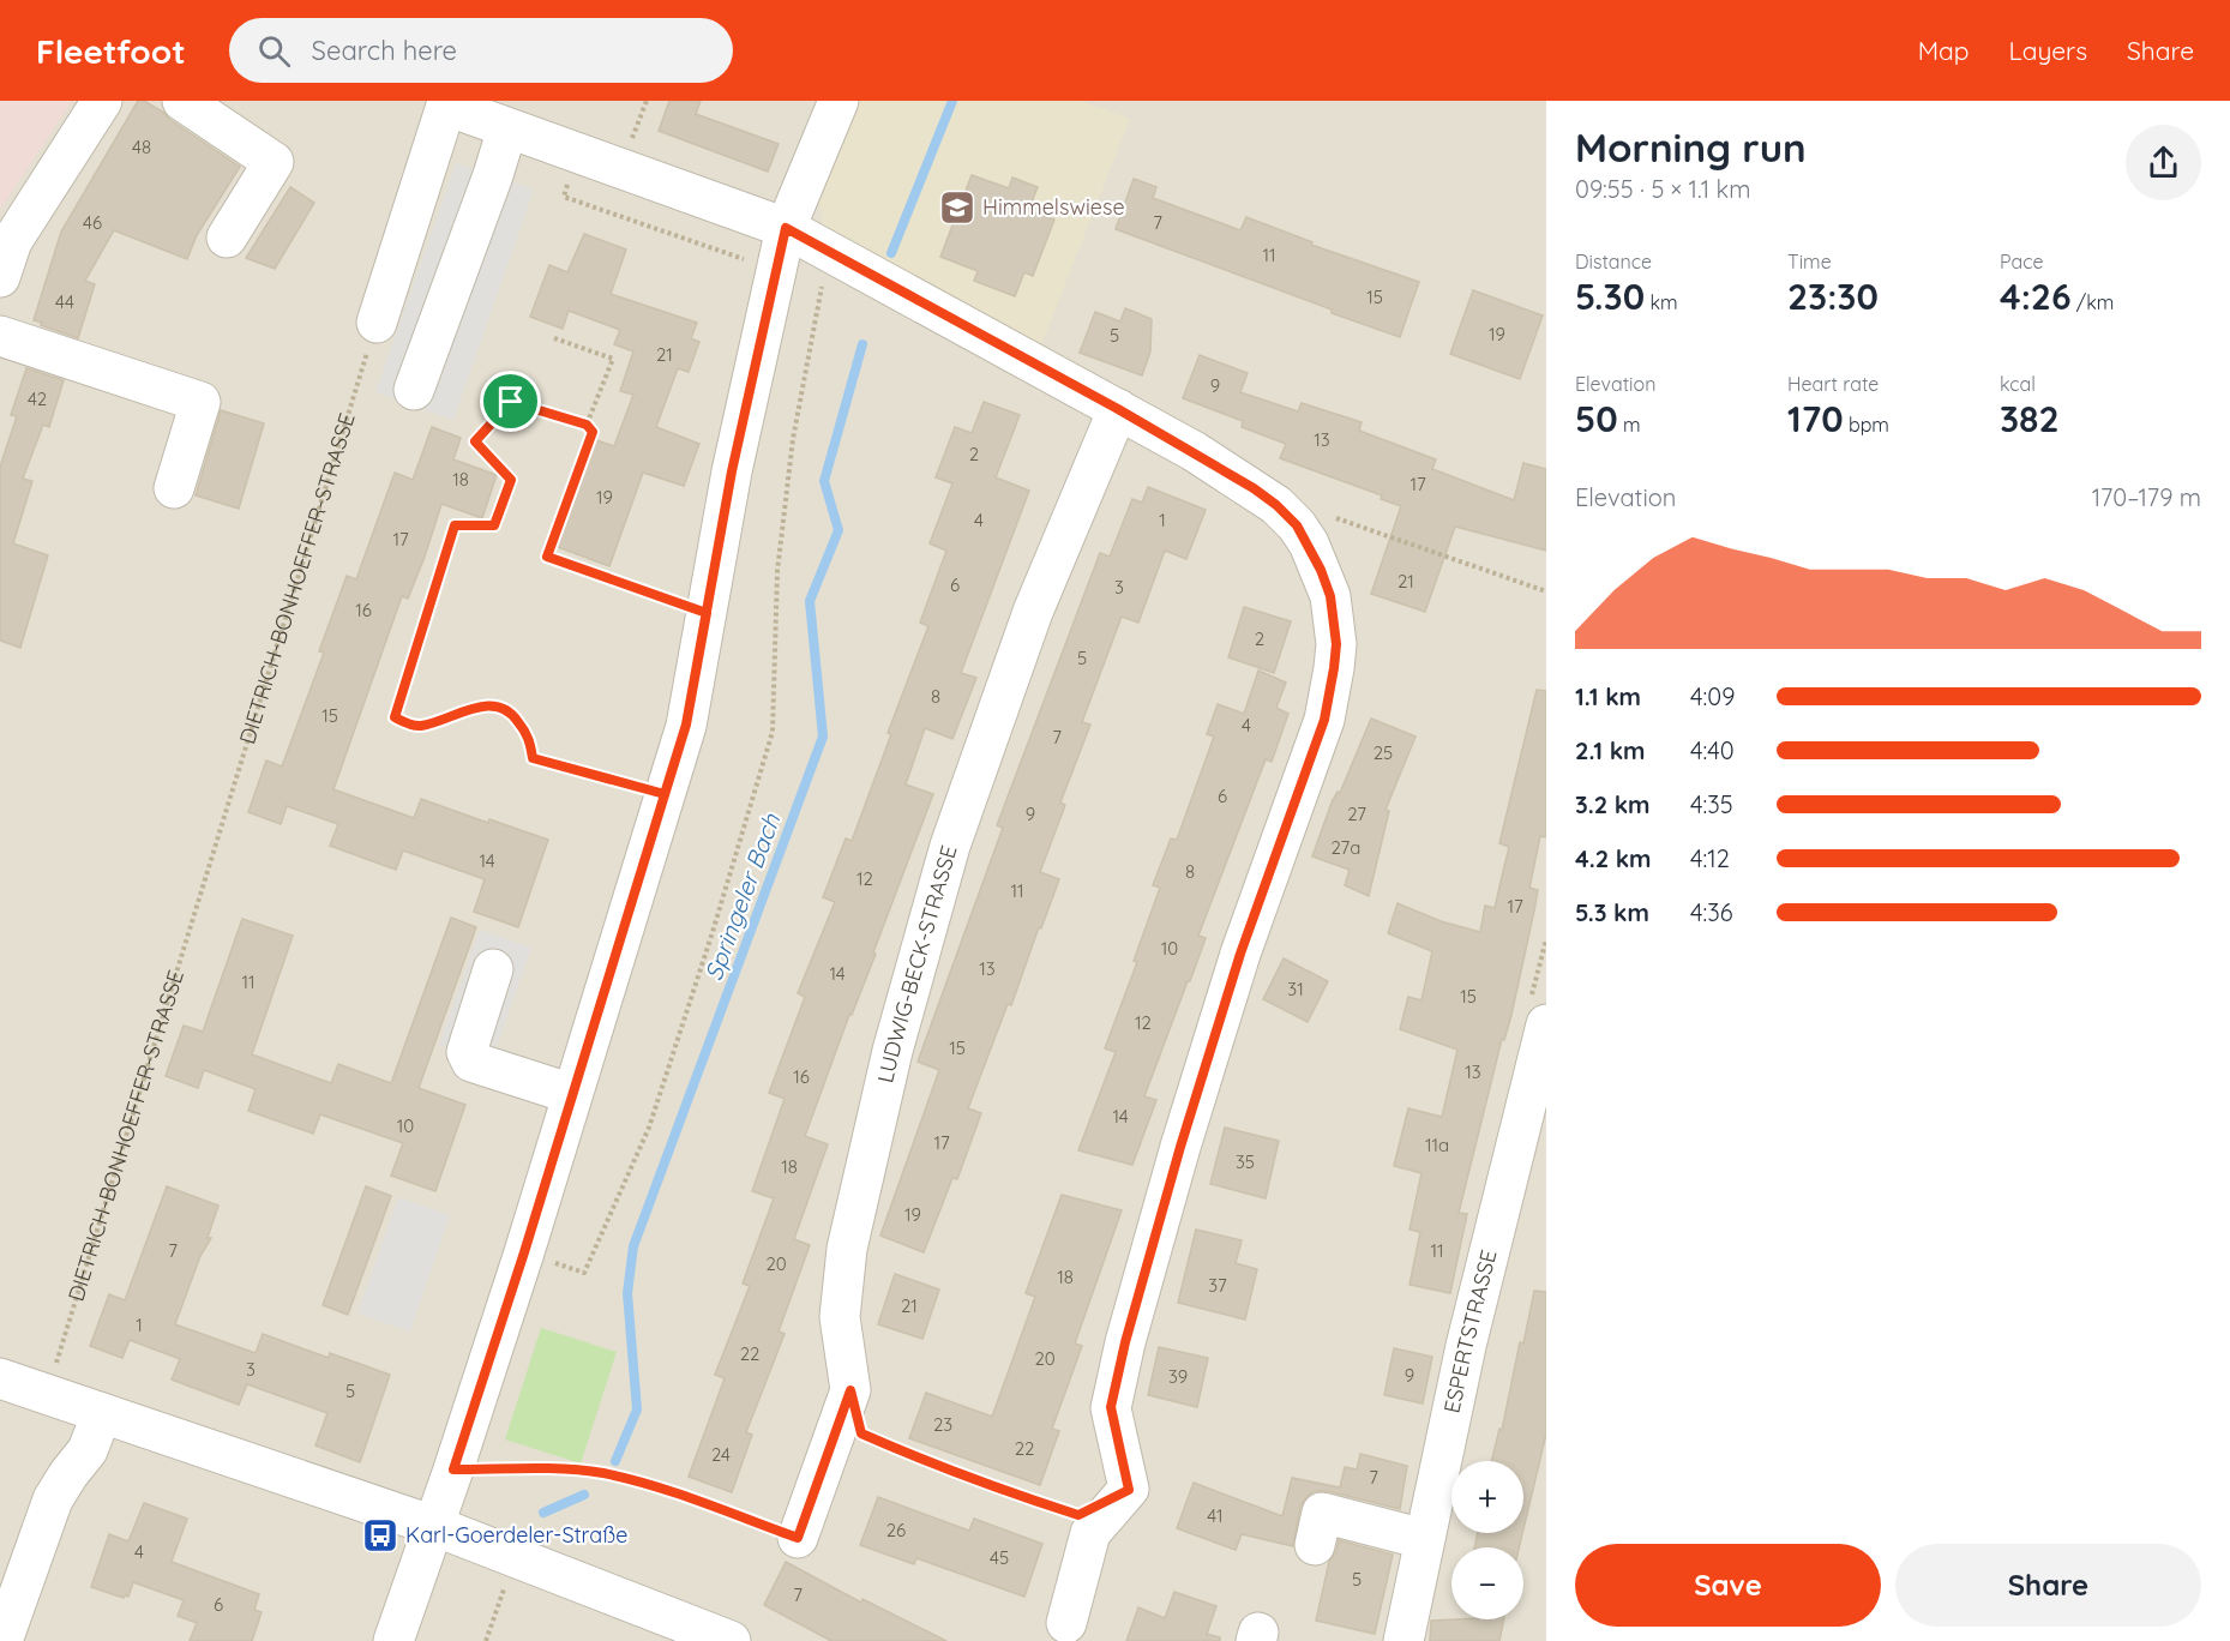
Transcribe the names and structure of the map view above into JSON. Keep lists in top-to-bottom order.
{
  "streets": {
    "street": ["LUDWIG-BECK-STRASSE", "ESPERTSTRASSE"],
    "path": ["DIETRICH-BONHOEFFER-STRASSE"]
  },
  "water": ["Springeler Bach"],
  "places": {
    "school or university": ["Himmelswiese"],
    "bus stop": ["Karl-Goerdeler-Straße"]
  },
  "house_numbers": [
    "48",
    "46",
    "7",
    "11",
    "15",
    "44",
    "19",
    "5",
    "21",
    "9",
    "42",
    "13",
    "2",
    "18",
    "17",
    "19",
    "4",
    "1",
    "17",
    "21",
    "6",
    "3",
    "16",
    "2",
    "5",
    "8",
    "15",
    "4",
    "7",
    "25",
    "6",
    "9",
    "27",
    "27a",
    "14",
    "8",
    "12",
    "11",
    "17",
    "10",
    "13",
    "14",
    "11",
    "31",
    "15",
    "12",
    "15",
    "13",
    "16",
    "14",
    "10",
    "17",
    "11a",
    "35",
    "18",
    "19",
    "7",
    "11",
    "20",
    "18",
    "37",
    "21",
    "1",
    "22",
    "20",
    "3",
    "9",
    "39",
    "5",
    "23",
    "22",
    "24",
    "7",
    "41",
    "26",
    "4",
    "45",
    "5",
    "7",
    "6"
  ],
  "page": {
    "header": "Fleetfoot",
    "search": "Search here",
    "nav": ["Map", "Layers", "Share"],
    "heading": ["Morning run", "09:55 · 5 × 1.1 km"],
    "stats": [
      ["Distance", "5.30 km"],
      ["Time", "23:30"],
      ["Pace", "4:26 /km"],
      ["Elevation", "50 m"],
      ["Heart rate", "170 bpm"],
      ["kcal", "382"]
    ],
    "chart": ["Elevation", "170–179 m"],
    "list": [
      {
        "name": "1.1 km",
        "note": "4:09"
      },
      {
        "name": "2.1 km",
        "note": "4:40"
      },
      {
        "name": "3.2 km",
        "note": "4:35"
      },
      {
        "name": "4.2 km",
        "note": "4:12"
      },
      {
        "name": "5.3 km",
        "note": "4:36"
      }
    ],
    "map_buttons": ["+", "−"],
    "buttons": ["Save", "Share"]
  }
}
